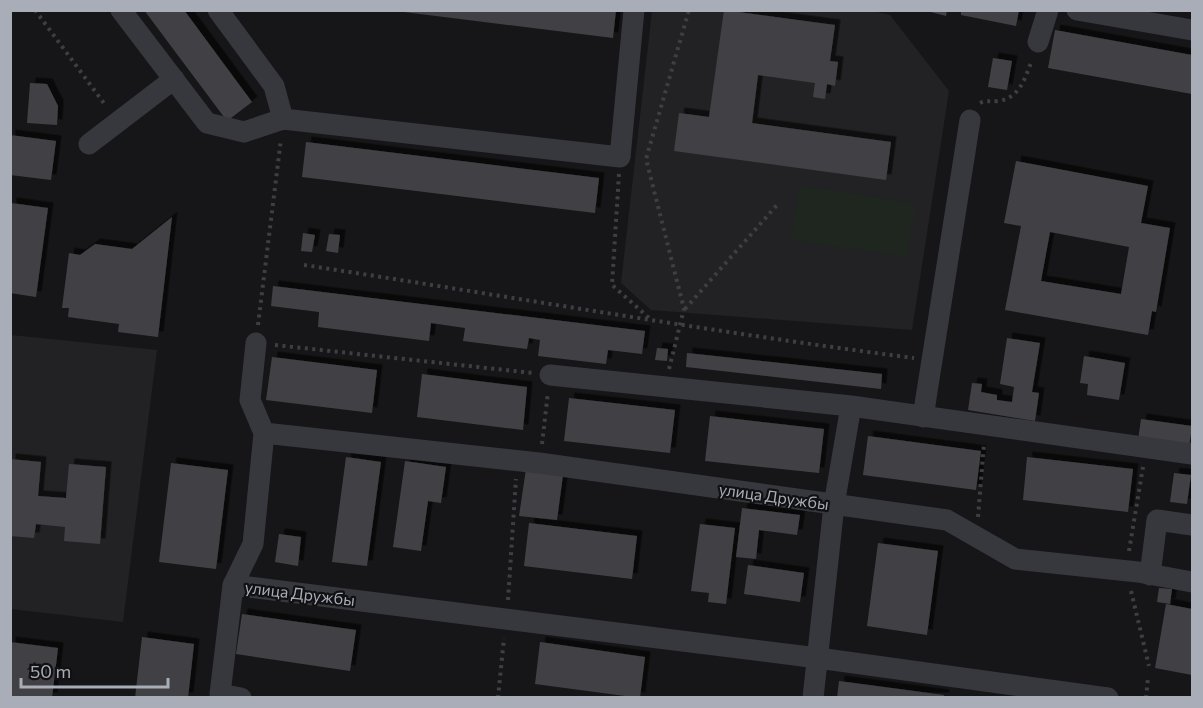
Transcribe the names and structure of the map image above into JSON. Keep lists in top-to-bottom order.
{
  "streets": {
    "street": ["улица Дружбы"]
  },
  "scale_bar": "50 m"
}
